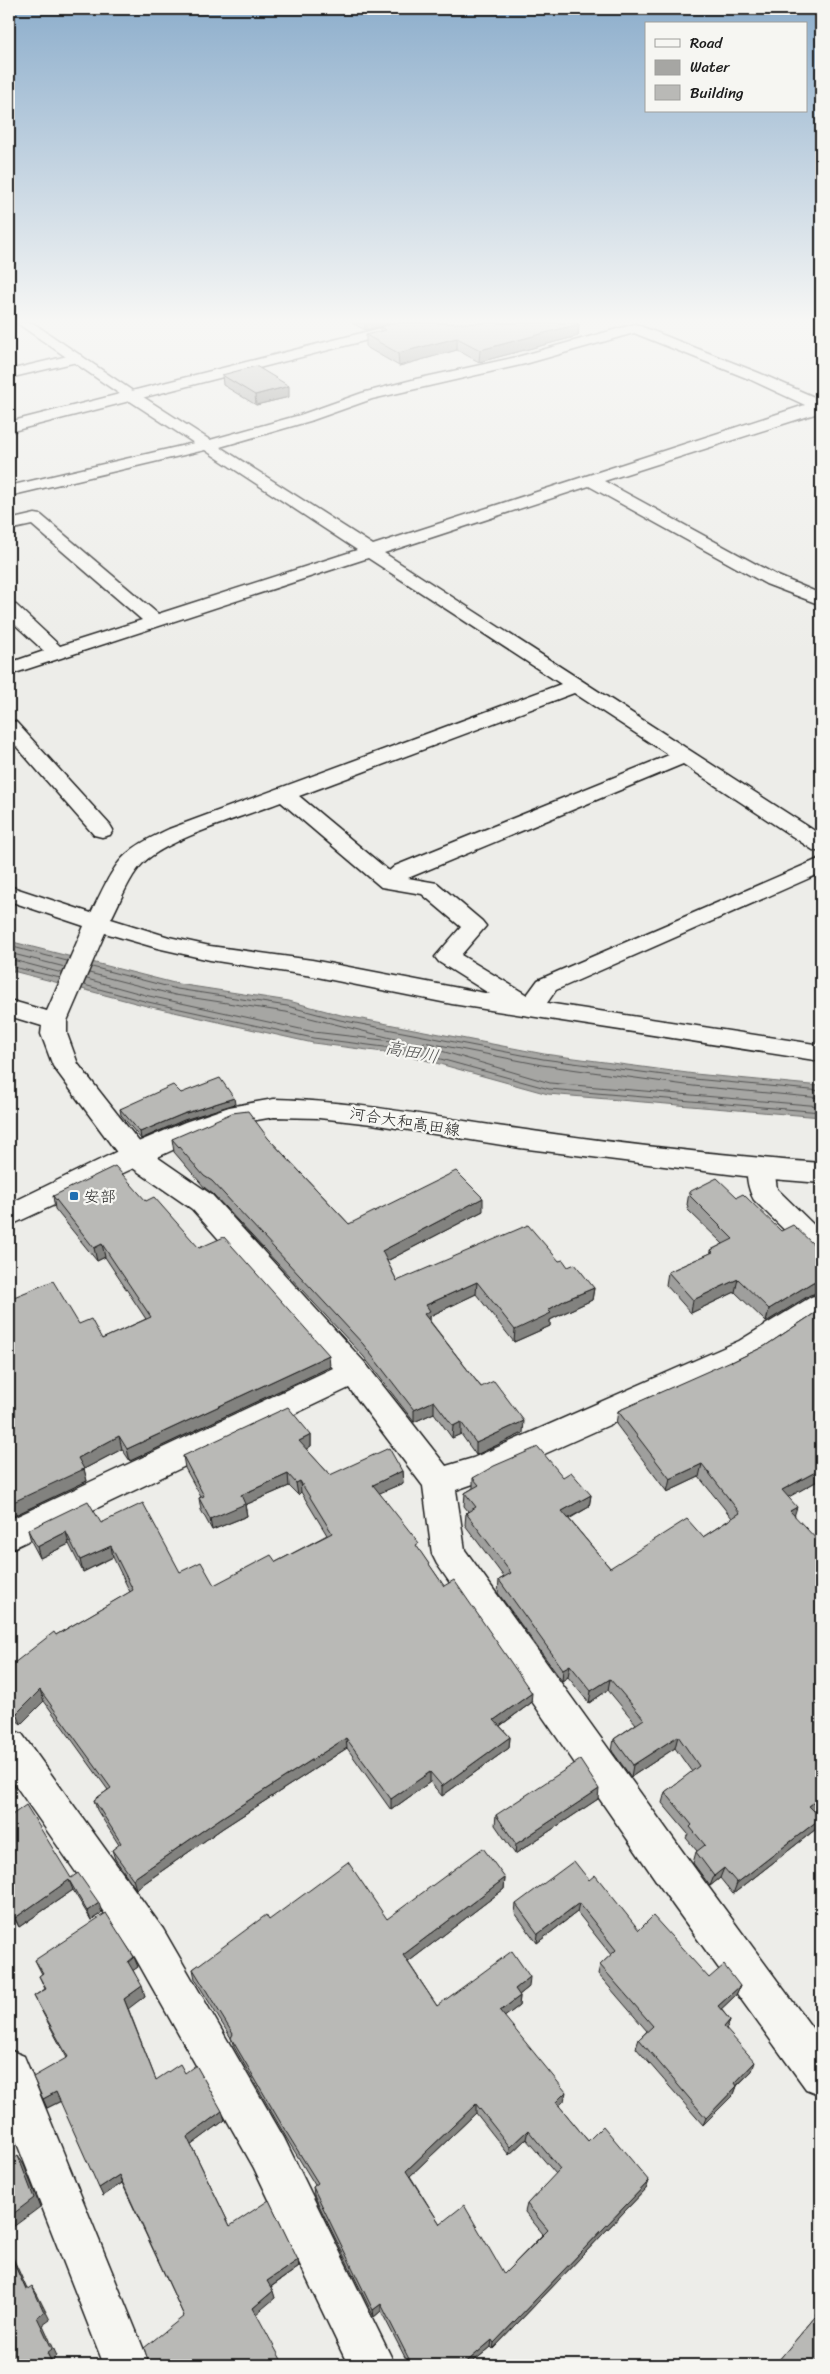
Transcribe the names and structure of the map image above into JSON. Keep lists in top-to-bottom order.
{
  "streets": {
    "street": ["河合大和高田線"]
  },
  "water": ["高田川"],
  "places": {
    "transit": ["安部"]
  },
  "legend": ["Road", "Water", "Building"]
}
